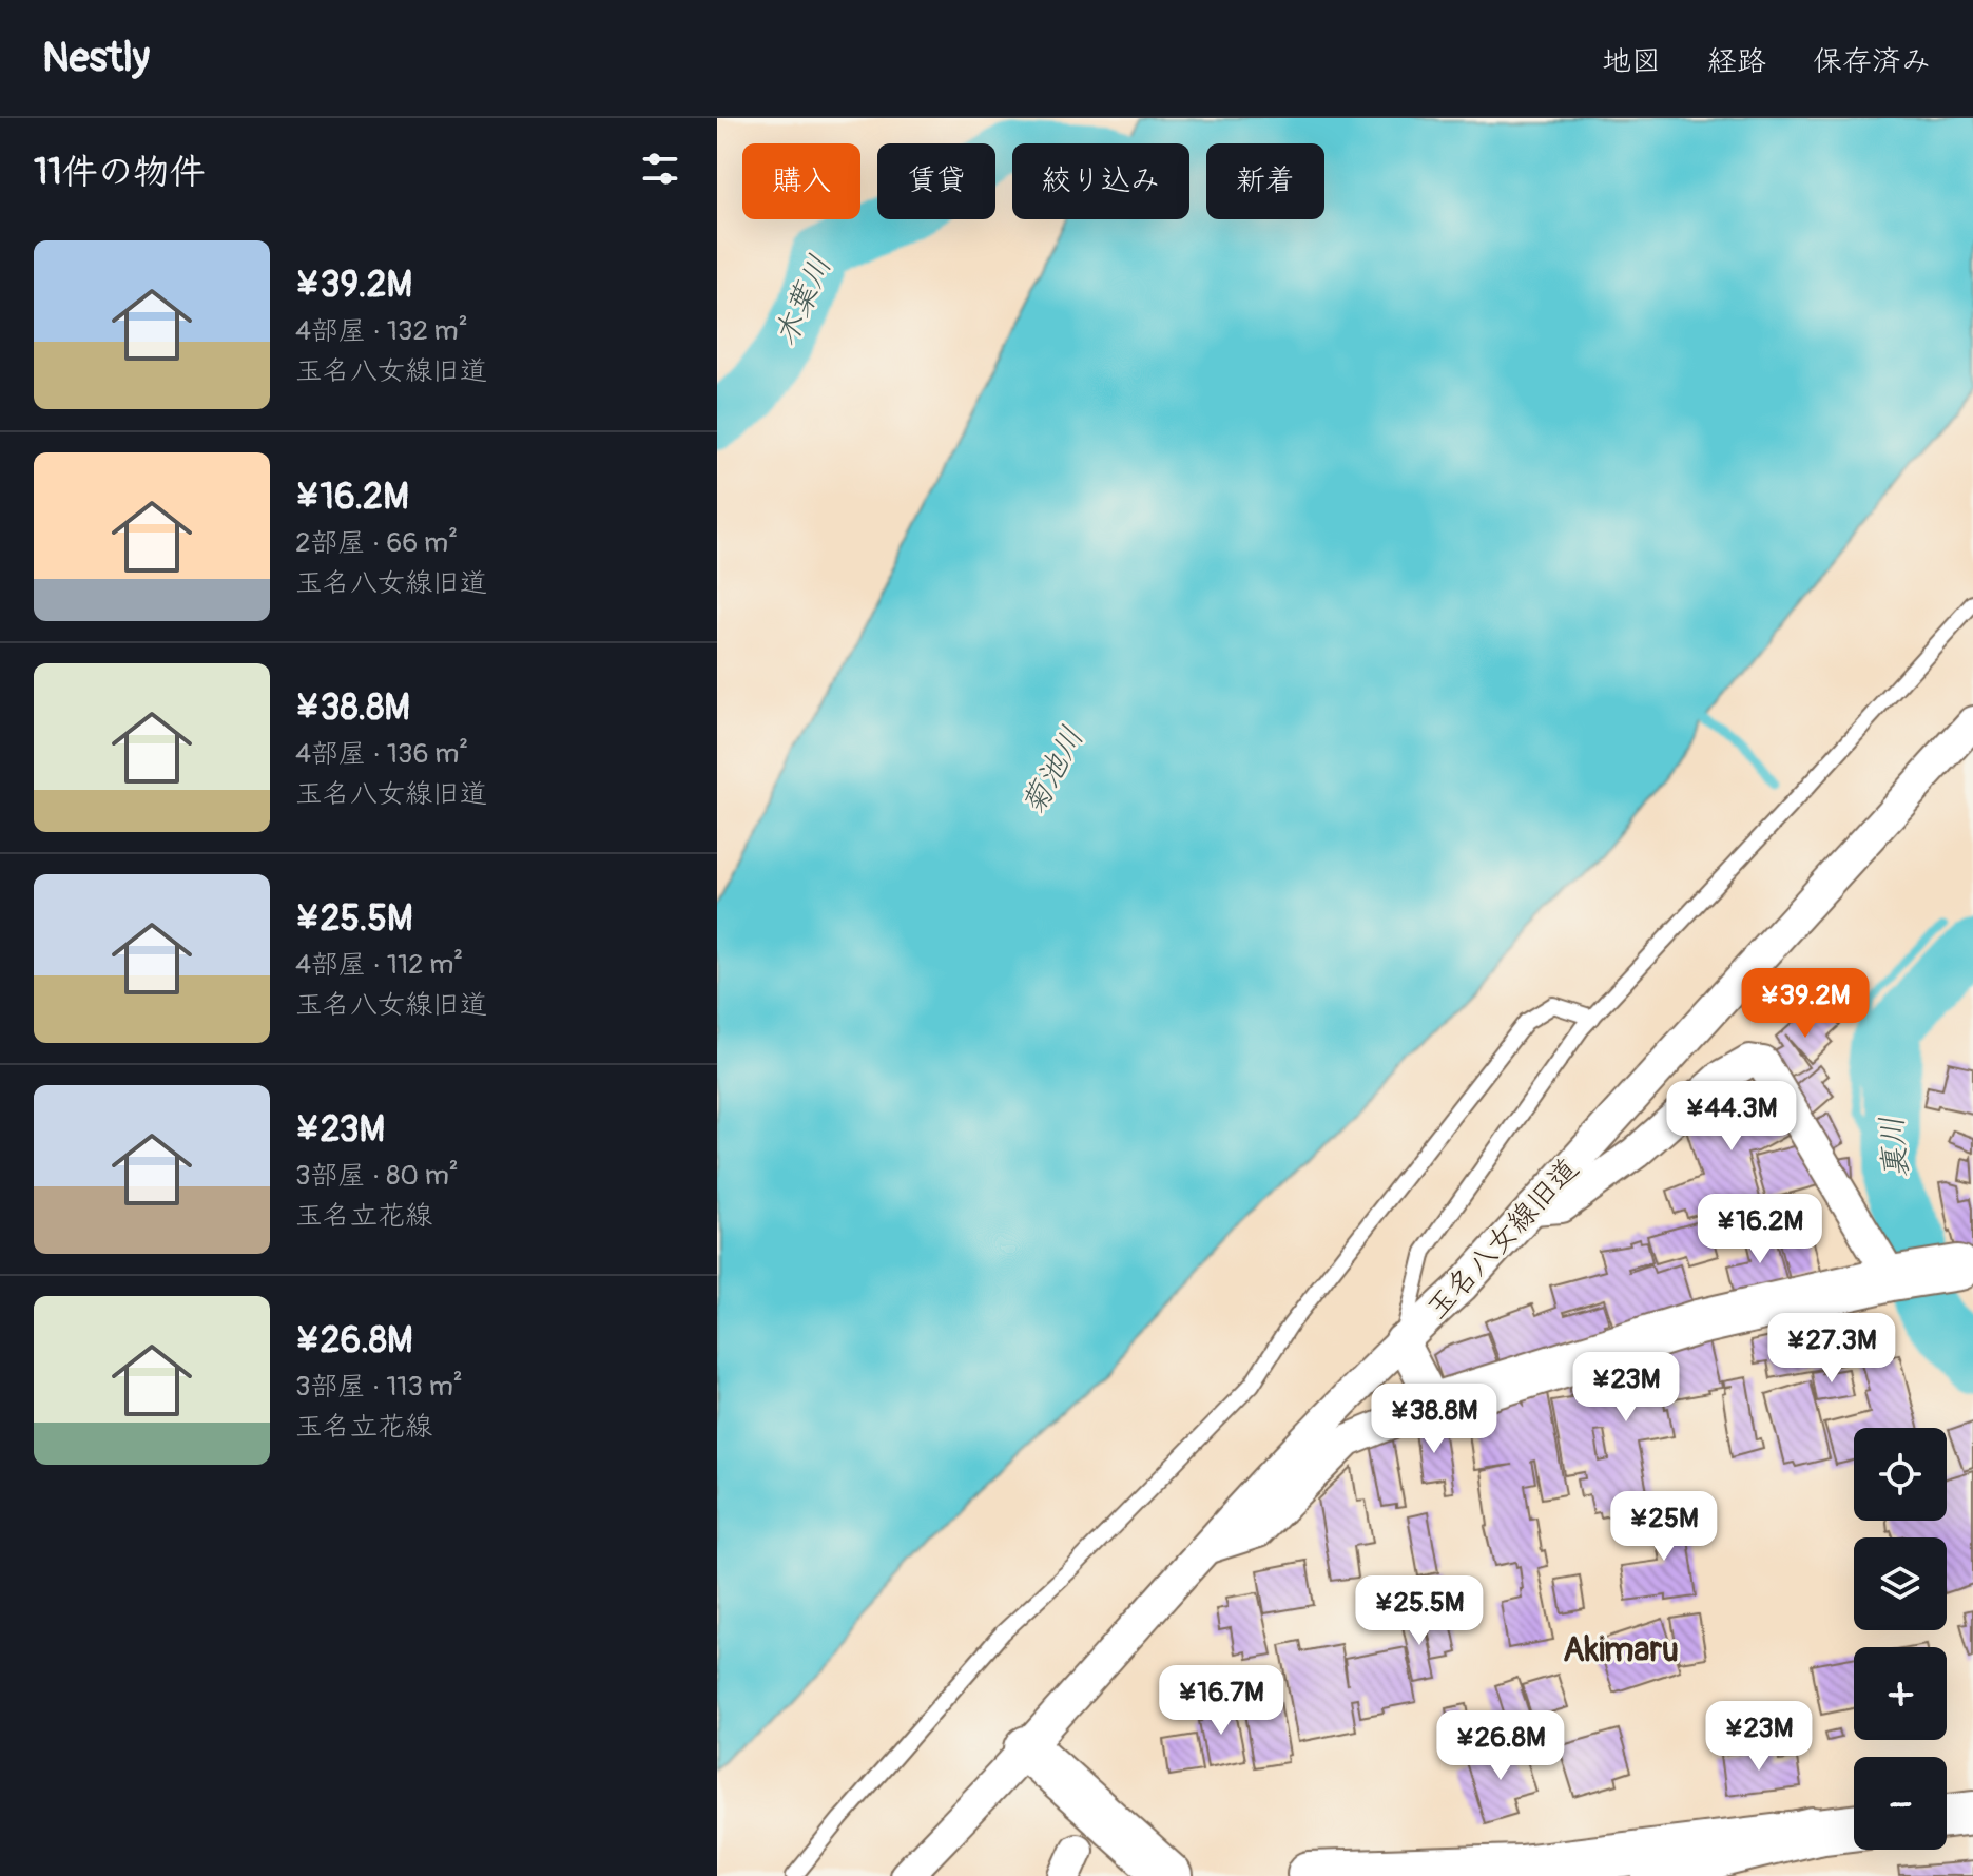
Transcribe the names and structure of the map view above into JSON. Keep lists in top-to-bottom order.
{
  "streets": {
    "street": ["玉名八女線旧道"]
  },
  "districts": ["Akimaru"],
  "water": ["木葉川", "菊池川", "裏川"],
  "page": {
    "header": "Nestly",
    "nav": ["地図", "経路", "保存済み"],
    "heading": "11件の物件",
    "chip": [
      "購入",
      "賃貸",
      "絞り込み",
      "新着"
    ],
    "list": [
      {
        "name": "¥39.2M",
        "note": "4部屋 · 132 m² · 玉名八女線旧道"
      },
      {
        "name": "¥16.2M",
        "note": "2部屋 · 66 m² · 玉名八女線旧道"
      },
      {
        "name": "¥38.8M",
        "note": "4部屋 · 136 m² · 玉名八女線旧道"
      },
      {
        "name": "¥25.5M",
        "note": "4部屋 · 112 m² · 玉名八女線旧道"
      },
      {
        "name": "¥23M",
        "note": "3部屋 · 80 m² · 玉名立花線"
      },
      {
        "name": "¥26.8M",
        "note": "3部屋 · 113 m² · 玉名立花線"
      }
    ],
    "price": [
      "¥39.2M",
      "¥44.3M",
      "¥16.2M",
      "¥27.3M",
      "¥23M",
      "¥38.8M",
      "¥25M",
      "¥25.5M",
      "¥16.7M",
      "¥23M",
      "¥26.8M"
    ],
    "map_buttons": ["+", "−"]
  }
}
